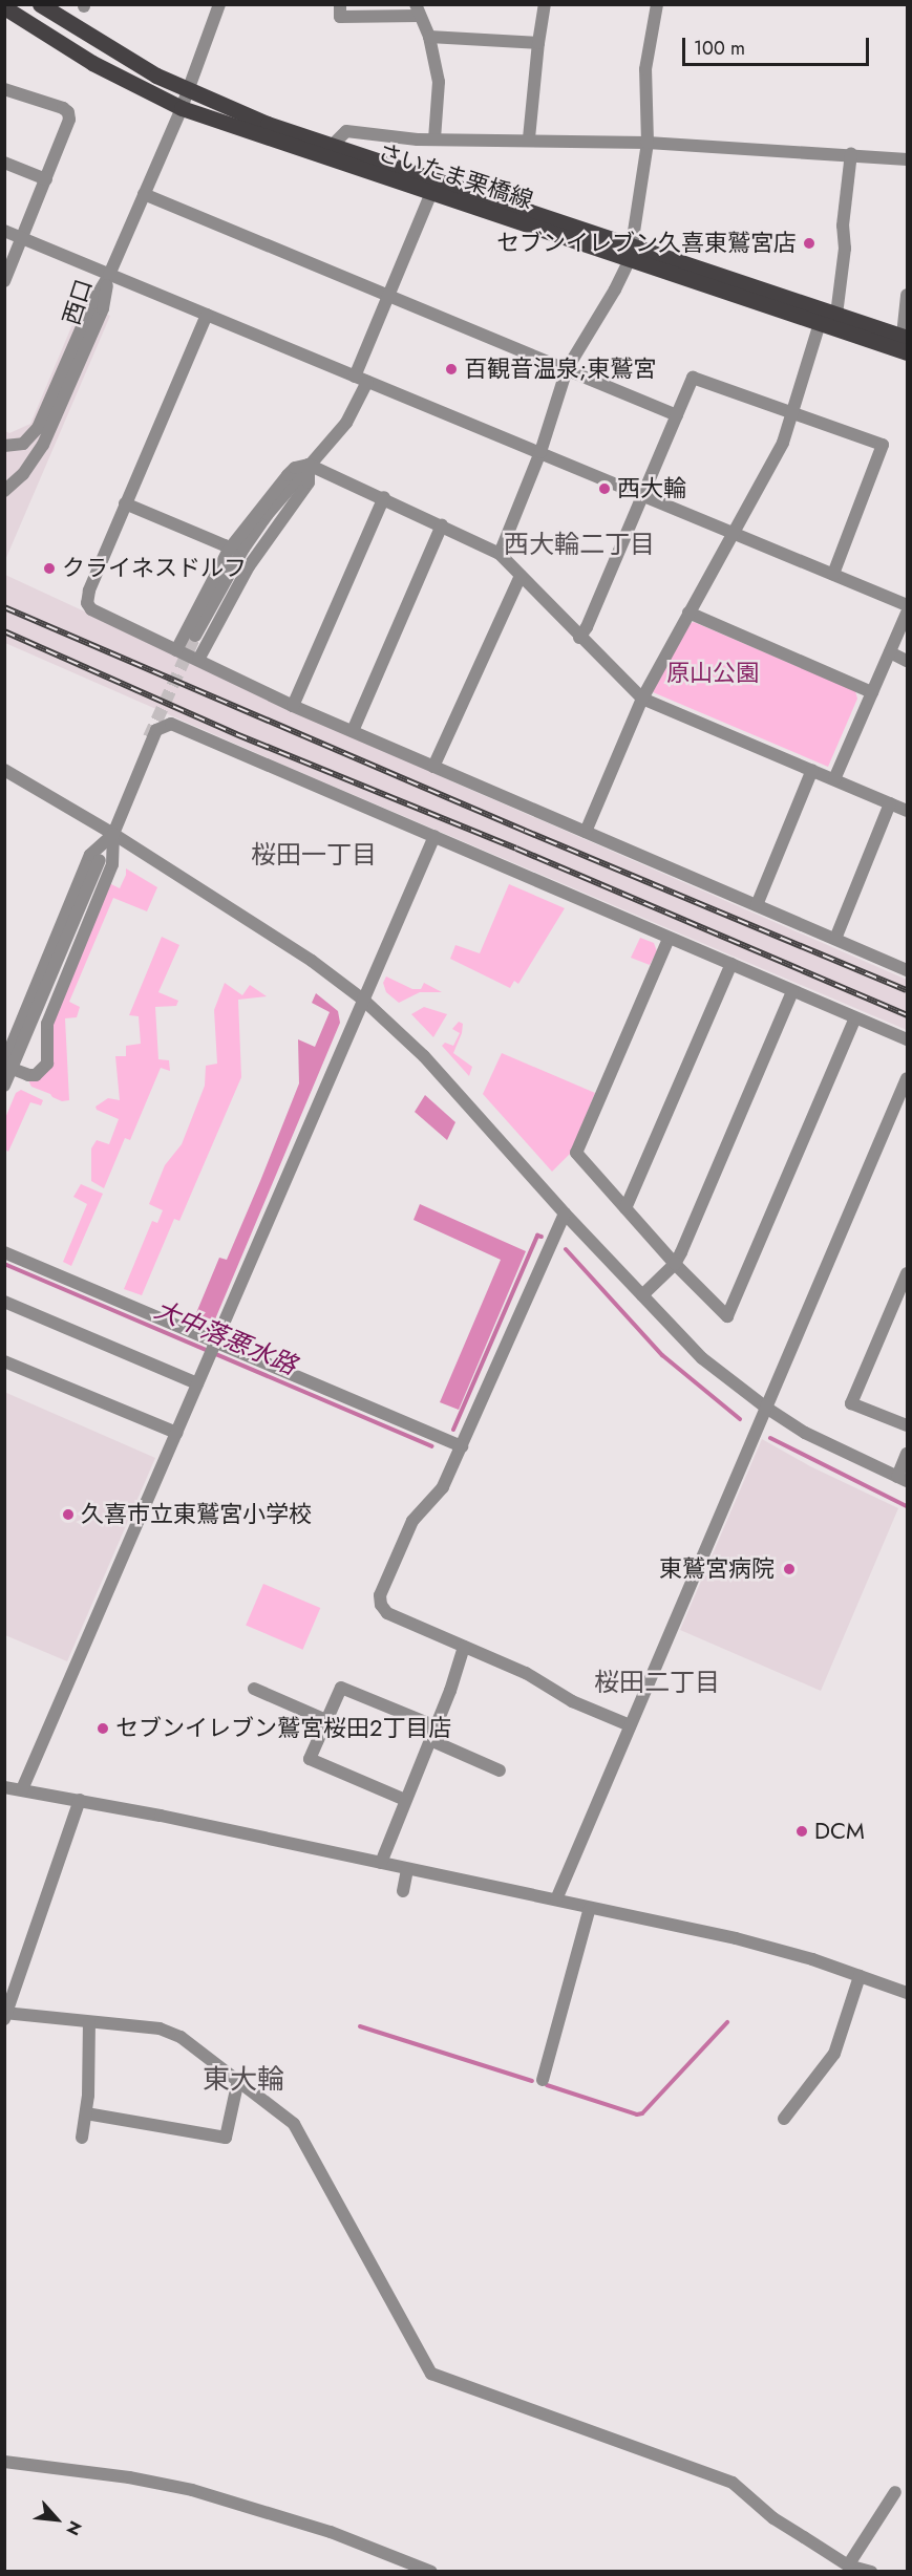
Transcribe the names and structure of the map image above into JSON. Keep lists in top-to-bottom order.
{
  "streets": {
    "main road": ["さいたま栗橋線"],
    "street": ["西口"]
  },
  "districts": [
    "西大輪二丁目",
    "桜田一丁目",
    "桜田二丁目",
    "東大輪"
  ],
  "water": ["大中落悪水路"],
  "parks": ["原山公園"],
  "places": [
    "セブンイレブン久喜東鷲宮店",
    "百観音温泉;東鷲宮",
    "西大輪",
    "クライネスドルフ",
    "久喜市立東鷲宮小学校",
    "東鷲宮病院",
    "セブンイレブン鷲宮桜田2丁目店",
    "DCM"
  ],
  "scale_bar": "100 m",
  "north": "bottom right"
}
